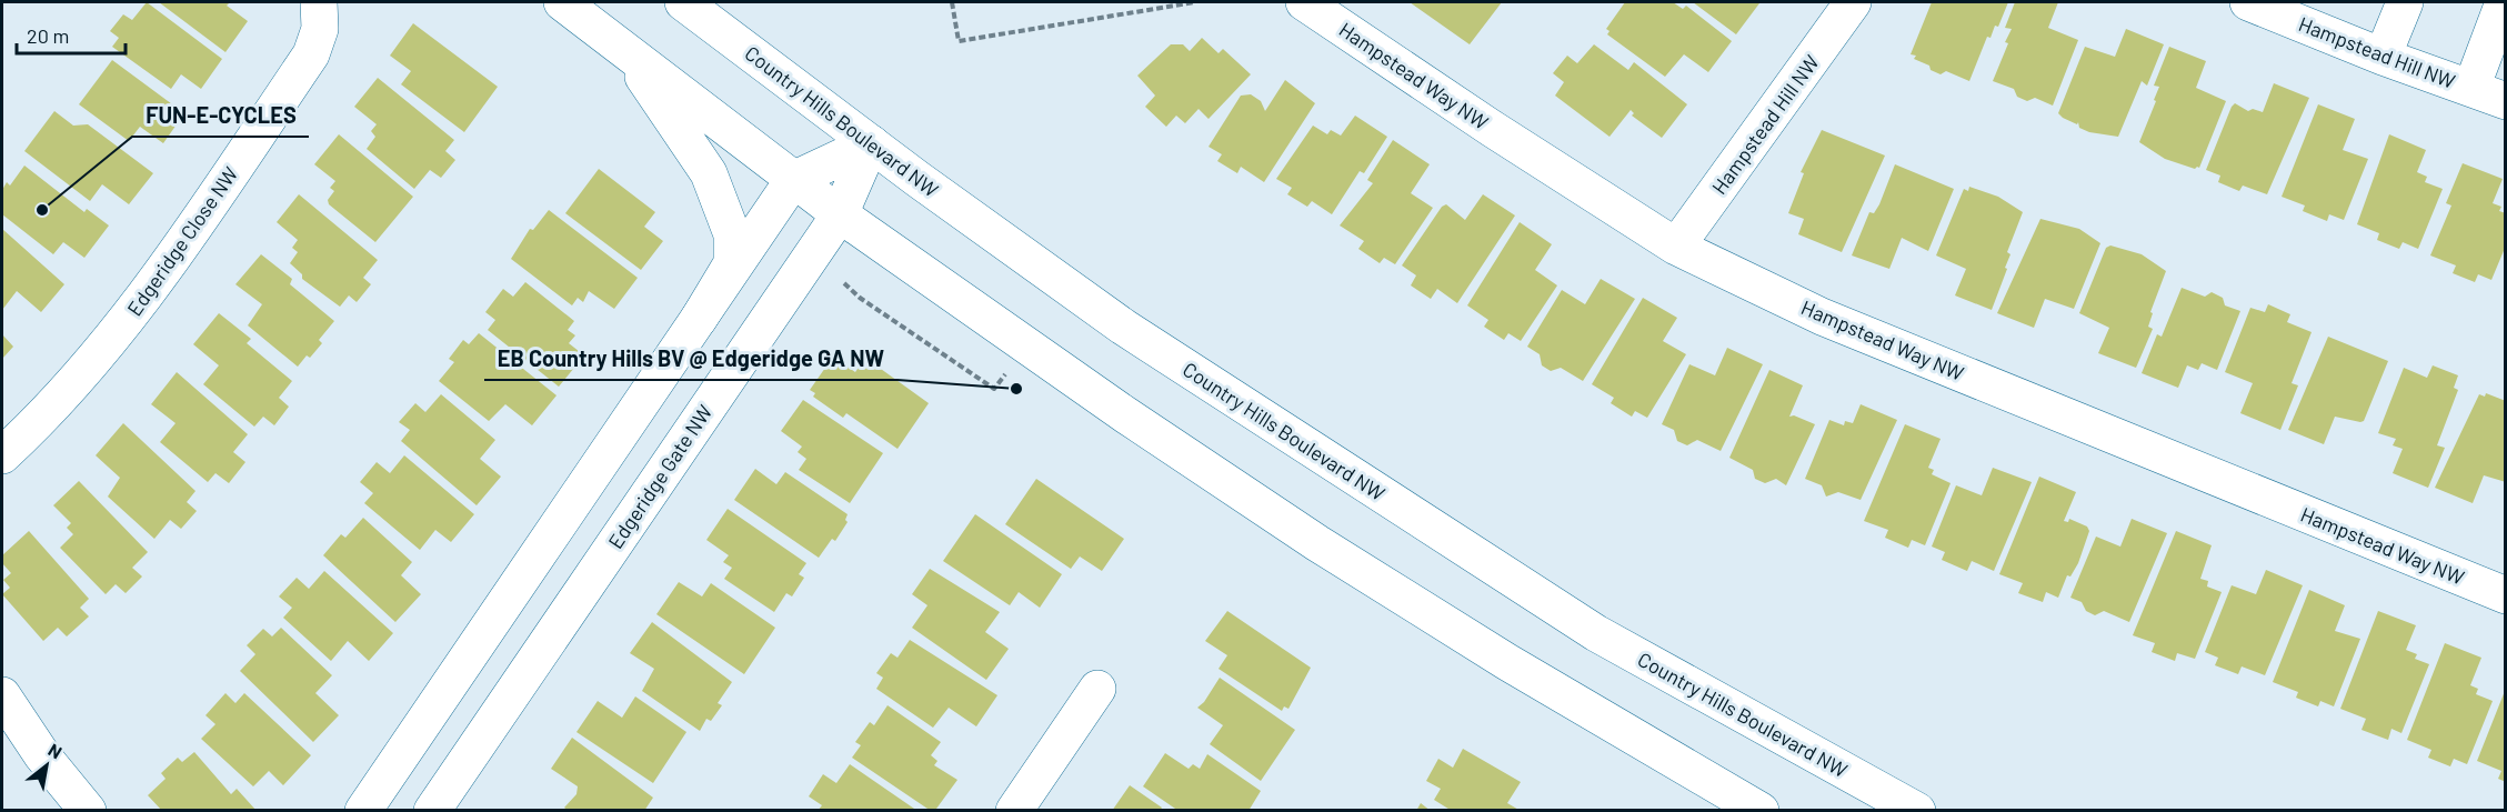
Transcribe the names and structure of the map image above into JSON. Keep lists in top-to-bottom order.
{
  "streets": {
    "street": [
      "Hampstead Hill NW",
      "Hampstead Way NW",
      "Country Hills Boulevard NW",
      "Edgeridge Close NW",
      "Edgeridge Gate NW"
    ]
  },
  "crossings": [
    ["Hampstead Hill NW", "Hampstead Way NW"],
    ["Country Hills Boulevard NW", "Edgeridge Gate NW"]
  ],
  "places": ["FUN-E-CYCLES", "EB Country Hills BV @ Edgeridge GA NW"],
  "scale_bar": "20 m",
  "north": "top right"
}
